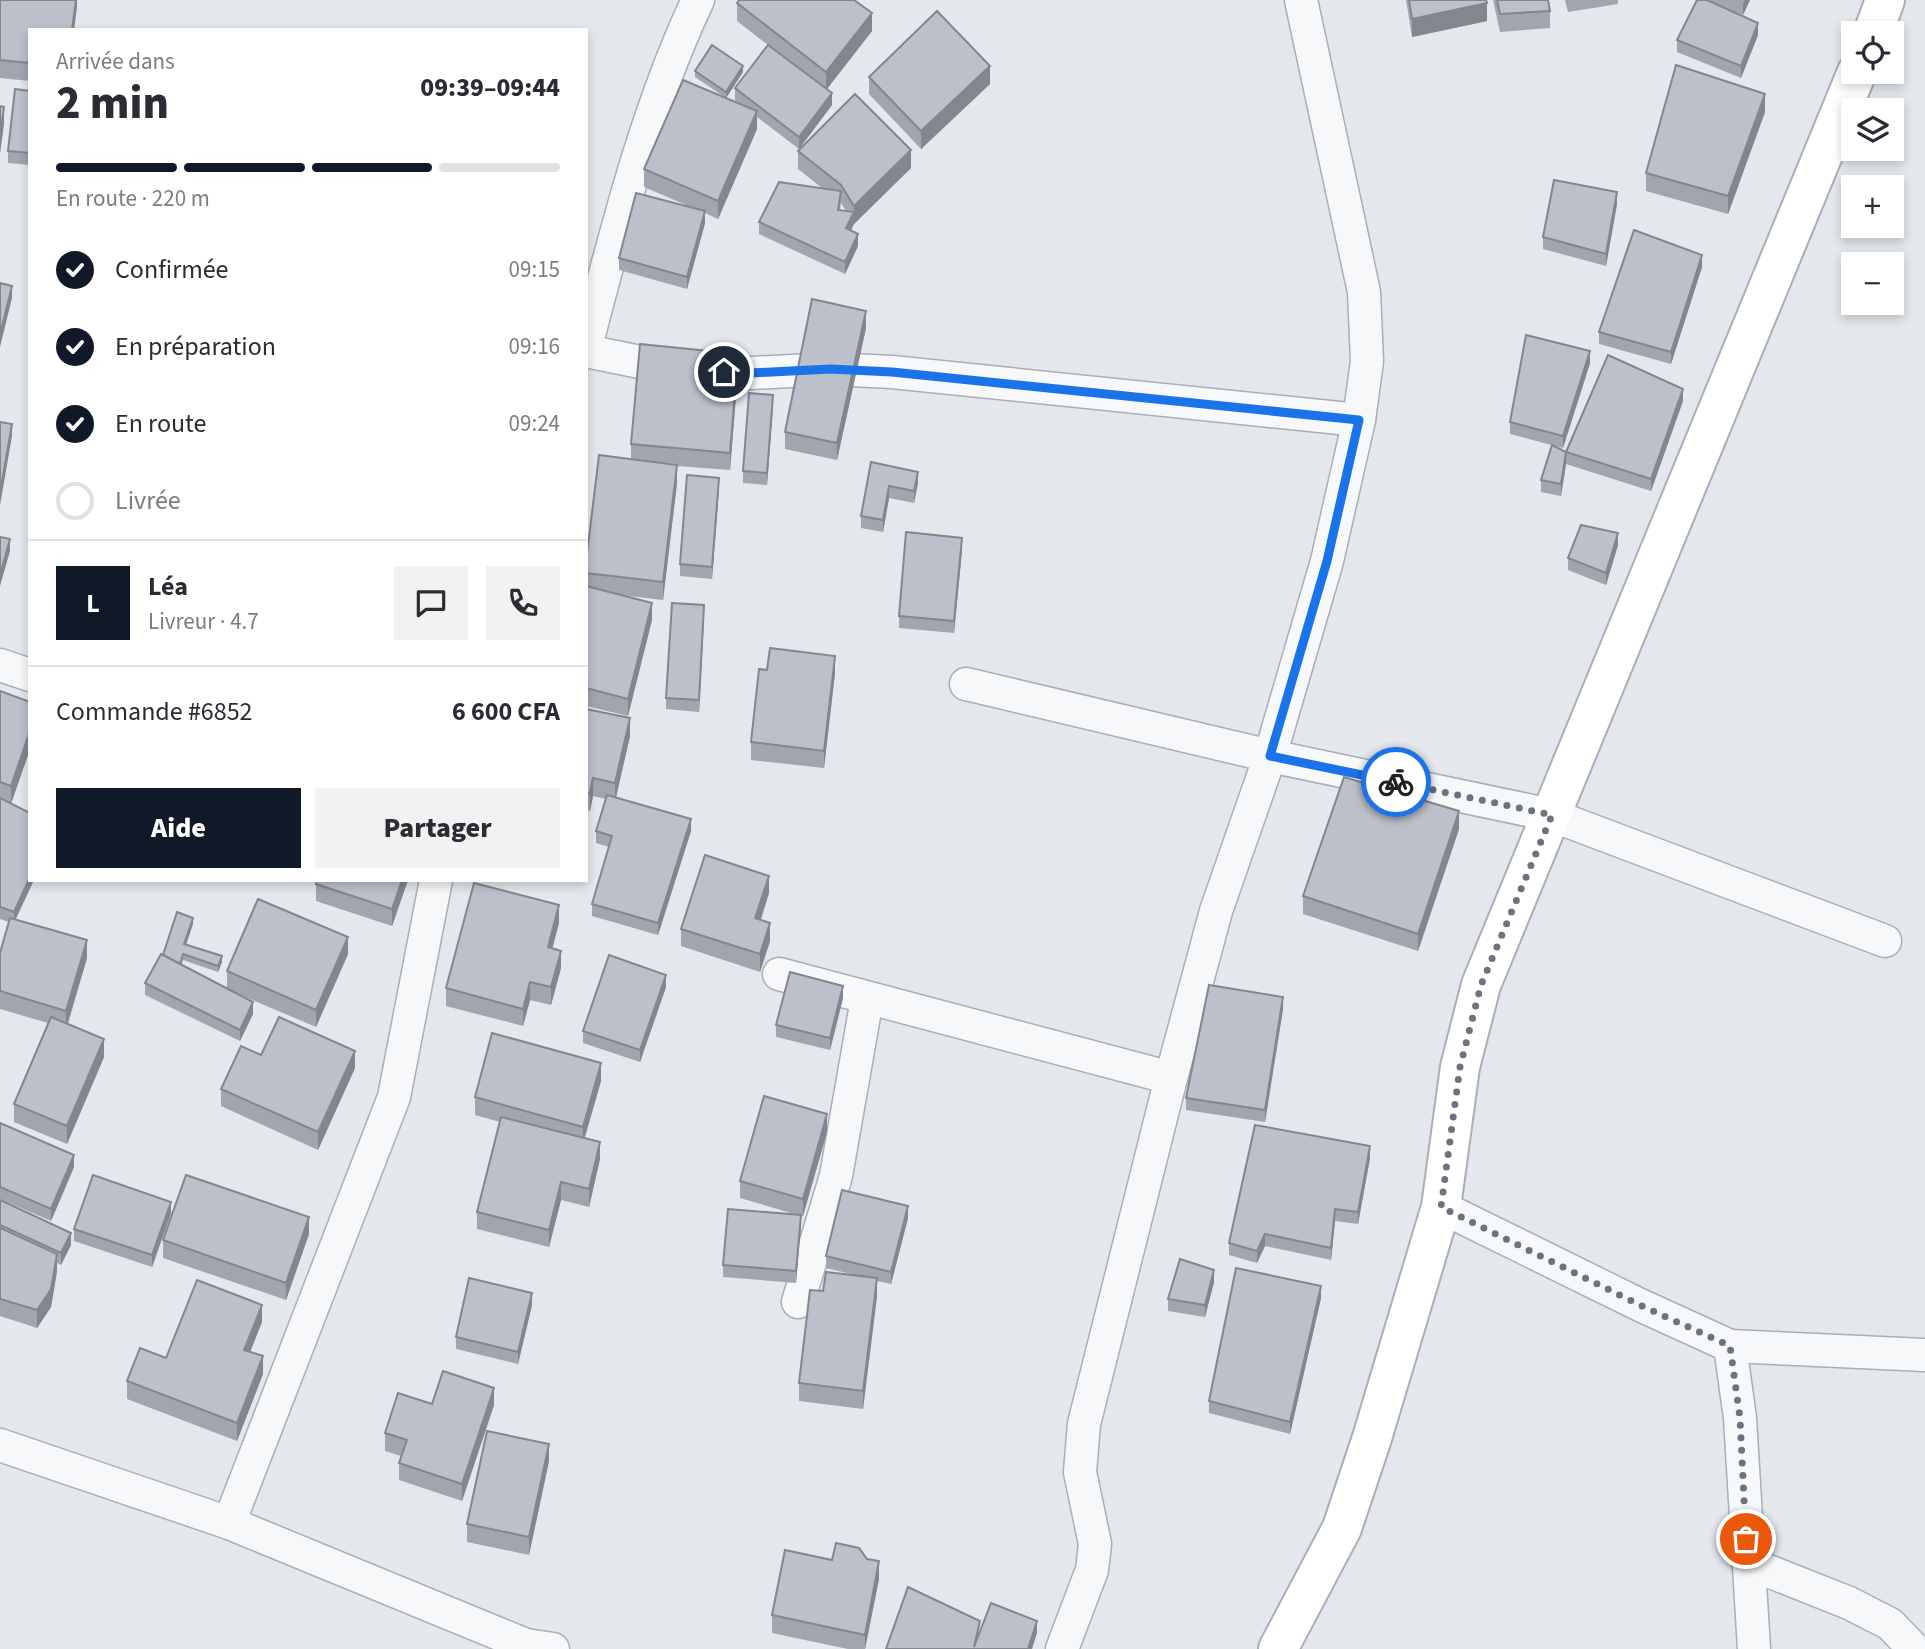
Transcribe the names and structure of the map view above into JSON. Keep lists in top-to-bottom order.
{
  "page": {
    "map_buttons": ["+", "−"],
    "heading": ["2 min", "Arrivée dans", "09:39–09:44"],
    "panel": [
      "Léa",
      "Livreur · 4.7",
      "Commande #6852",
      "6 600 CFA"
    ],
    "bar": "En route · 220 m",
    "list": [
      ["Confirmée", "09:15"],
      ["En préparation", "09:16"],
      ["En route", "09:24"],
      "Livrée"
    ],
    "round": "L",
    "buttons": ["Aide", "Partager"]
  }
}
